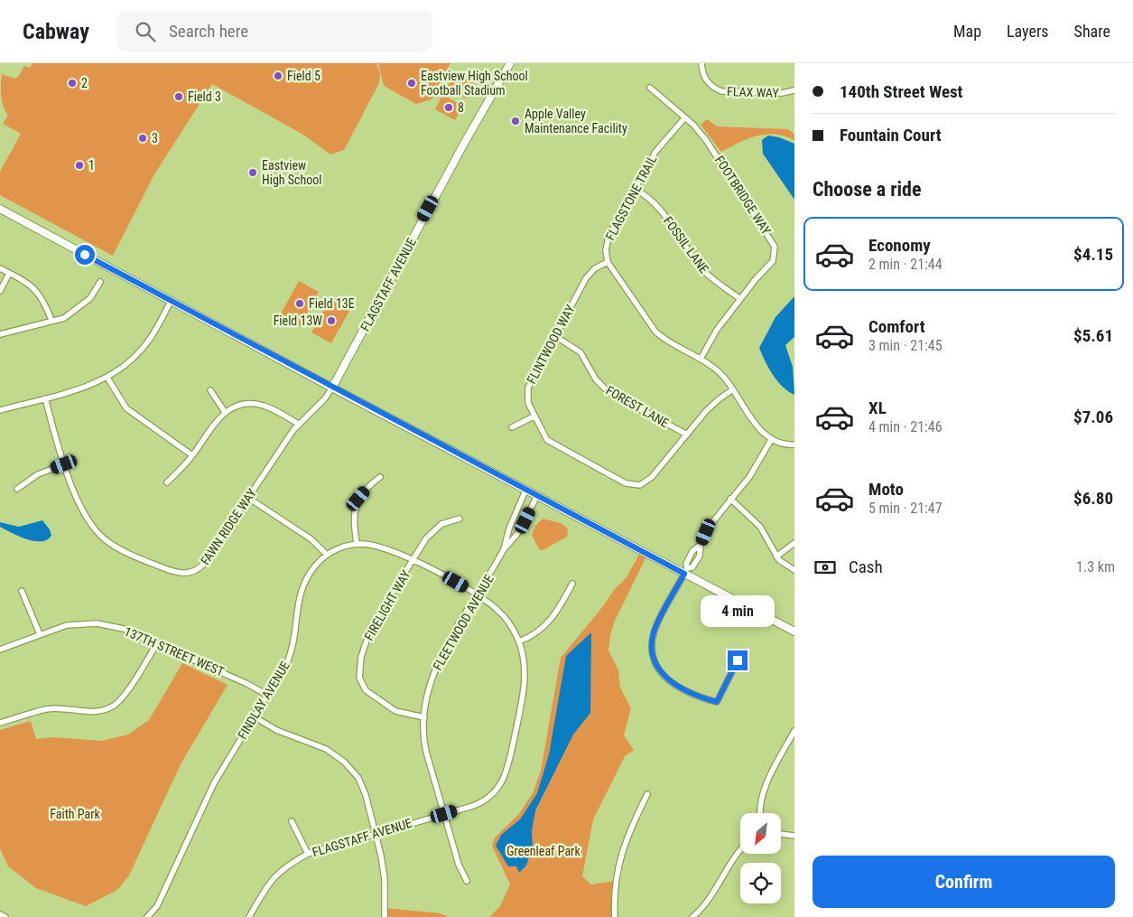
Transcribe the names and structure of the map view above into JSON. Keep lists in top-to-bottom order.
{
  "streets": {
    "street": [
      "FLAX WAY",
      "FOOTBRIDGE WAY",
      "FLAGSTONE TRAIL",
      "FOSSIL LANE",
      "FLAGSTAFF AVENUE",
      "FLINTWOOD WAY",
      "FOREST LANE",
      "FAWN RIDGE WAY",
      "FIRELIGHT WAY",
      "FLEETWOOD AVENUE",
      "137TH STREET WEST",
      "FINDLAY AVENUE"
    ]
  },
  "crossings": [
    ["FOOTBRIDGE WAY", "FLAGSTONE TRAIL"],
    ["FOOTBRIDGE WAY", "FOSSIL LANE"],
    ["FLAGSTONE TRAIL", "FOSSIL LANE"],
    ["FLAGSTONE TRAIL", "FLINTWOOD WAY"],
    ["FLAGSTAFF AVENUE", "FAWN RIDGE WAY"],
    ["FLAGSTAFF AVENUE", "FLEETWOOD AVENUE"],
    ["FLAGSTAFF AVENUE", "FINDLAY AVENUE"],
    ["FLINTWOOD WAY", "FOREST LANE"],
    ["FIRELIGHT WAY", "FLEETWOOD AVENUE"],
    ["FIRELIGHT WAY", "FINDLAY AVENUE"],
    ["FLEETWOOD AVENUE", "FINDLAY AVENUE"],
    ["137TH STREET WEST", "FINDLAY AVENUE"]
  ],
  "parks": ["Faith Park", "Greenleaf Park"],
  "places": [
    "Field 5",
    "2",
    "Eastview High School Football Stadium",
    "Field 3",
    "8",
    "Apple Valley Maintenance Facility",
    "3",
    "1",
    "Eastview High School",
    "Field 13E",
    "Field 13W"
  ],
  "north": "bottom left",
  "page": {
    "header": "Cabway",
    "search": "Search here",
    "nav": ["Map", "Layers", "Share"],
    "banner": ["140th Street West", "Fountain Court"],
    "heading": "Choose a ride",
    "list": [
      {
        "name": "Economy",
        "note": "2 min · 21:44",
        "value": "$4.15"
      },
      {
        "name": "Comfort",
        "note": "3 min · 21:45",
        "value": "$5.61"
      },
      {
        "name": "XL",
        "note": "4 min · 21:46",
        "value": "$7.06"
      },
      {
        "name": "Moto",
        "note": "5 min · 21:47",
        "value": "$6.80"
      }
    ],
    "pay": ["Cash", "1.3 km"],
    "bubble": "4 min",
    "buttons": "Confirm"
  }
}
